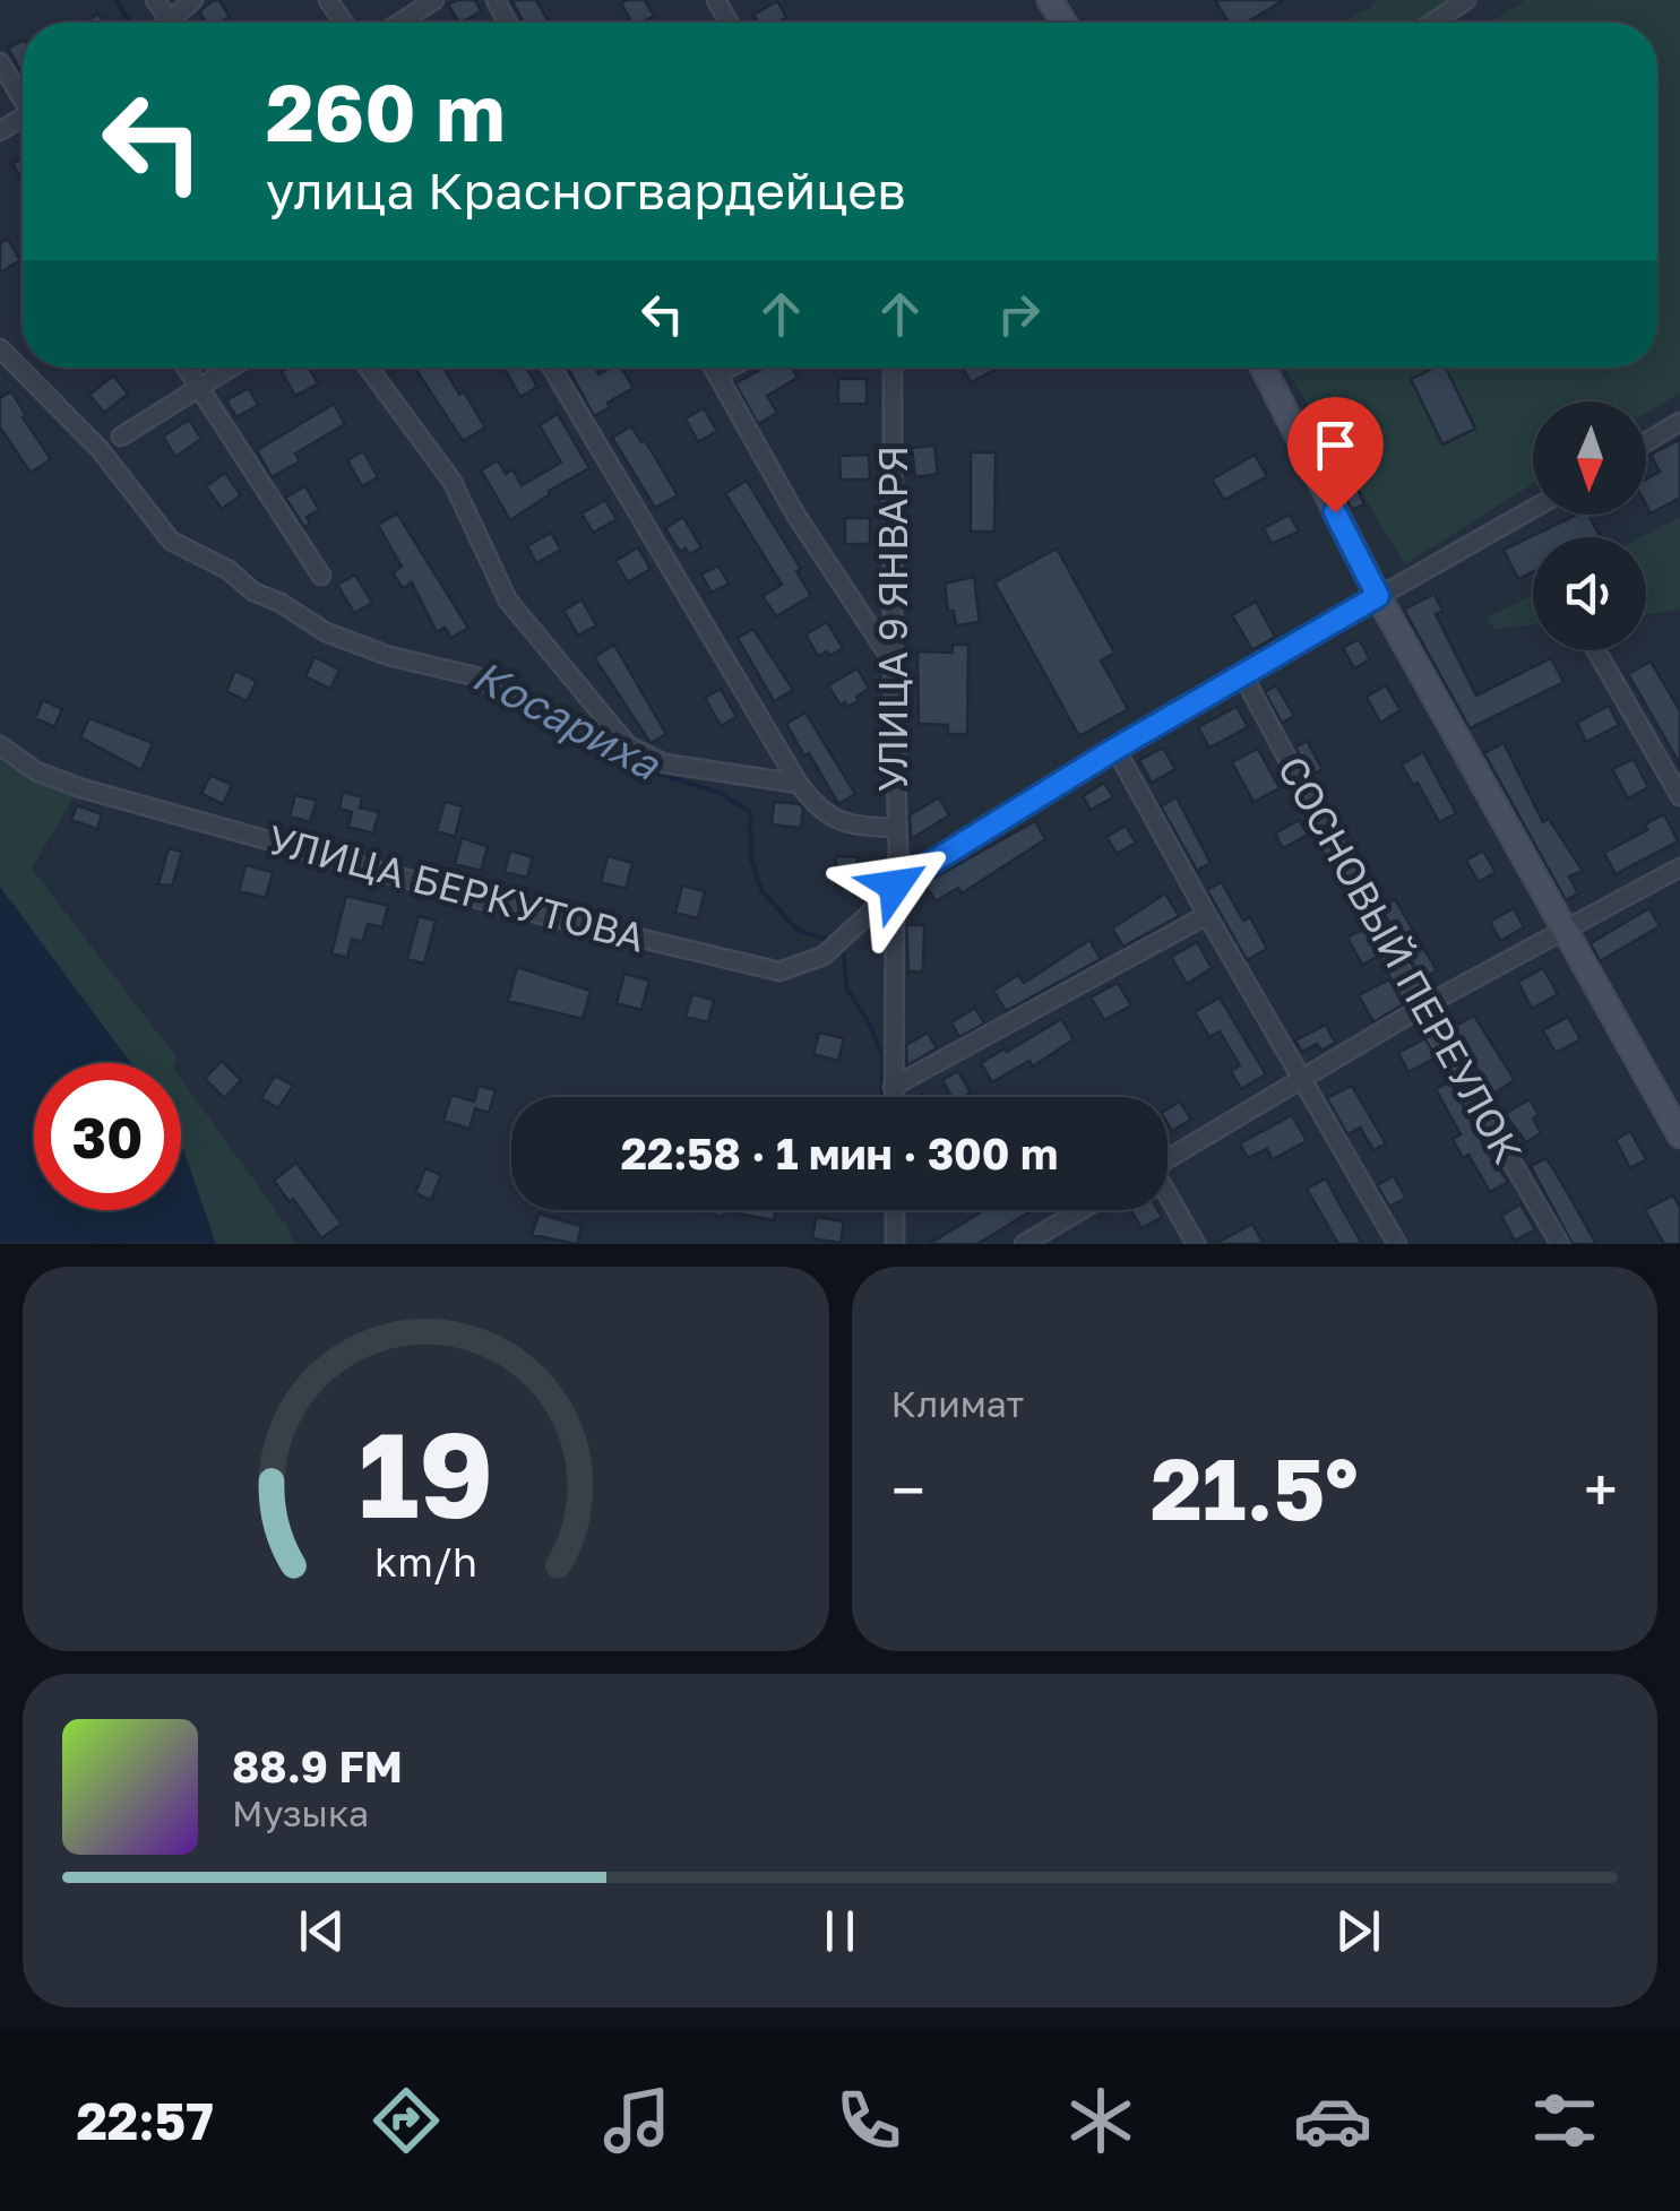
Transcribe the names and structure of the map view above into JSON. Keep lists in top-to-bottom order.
{
  "streets": {
    "street": ["УЛИЦА 9 ЯНВАРЯ", "УЛИЦА БЕРКУТОВА", "СОСНОВЫЙ ПЕРЕУЛОК"]
  },
  "crossings": [
    ["УЛИЦА 9 ЯНВАРЯ", "УЛИЦА БЕРКУТОВА"],
    ["УЛИЦА БЕРКУТОВА", "СОСНОВЫЙ ПЕРЕУЛОК"]
  ],
  "water": ["Косариха"],
  "north": "bottom",
  "page": {
    "turn": ["260 m", "улица Красногвардейцев"],
    "limit": "30",
    "trip": "22:58 · 1 мин · 300 m",
    "tile": "Климат",
    "heat": ["−", "21.5°", "+"],
    "song": ["88.9 FM", "Музыка"],
    "tabs": "22:57",
    "gauge": ["19", "km/h"]
  }
}
